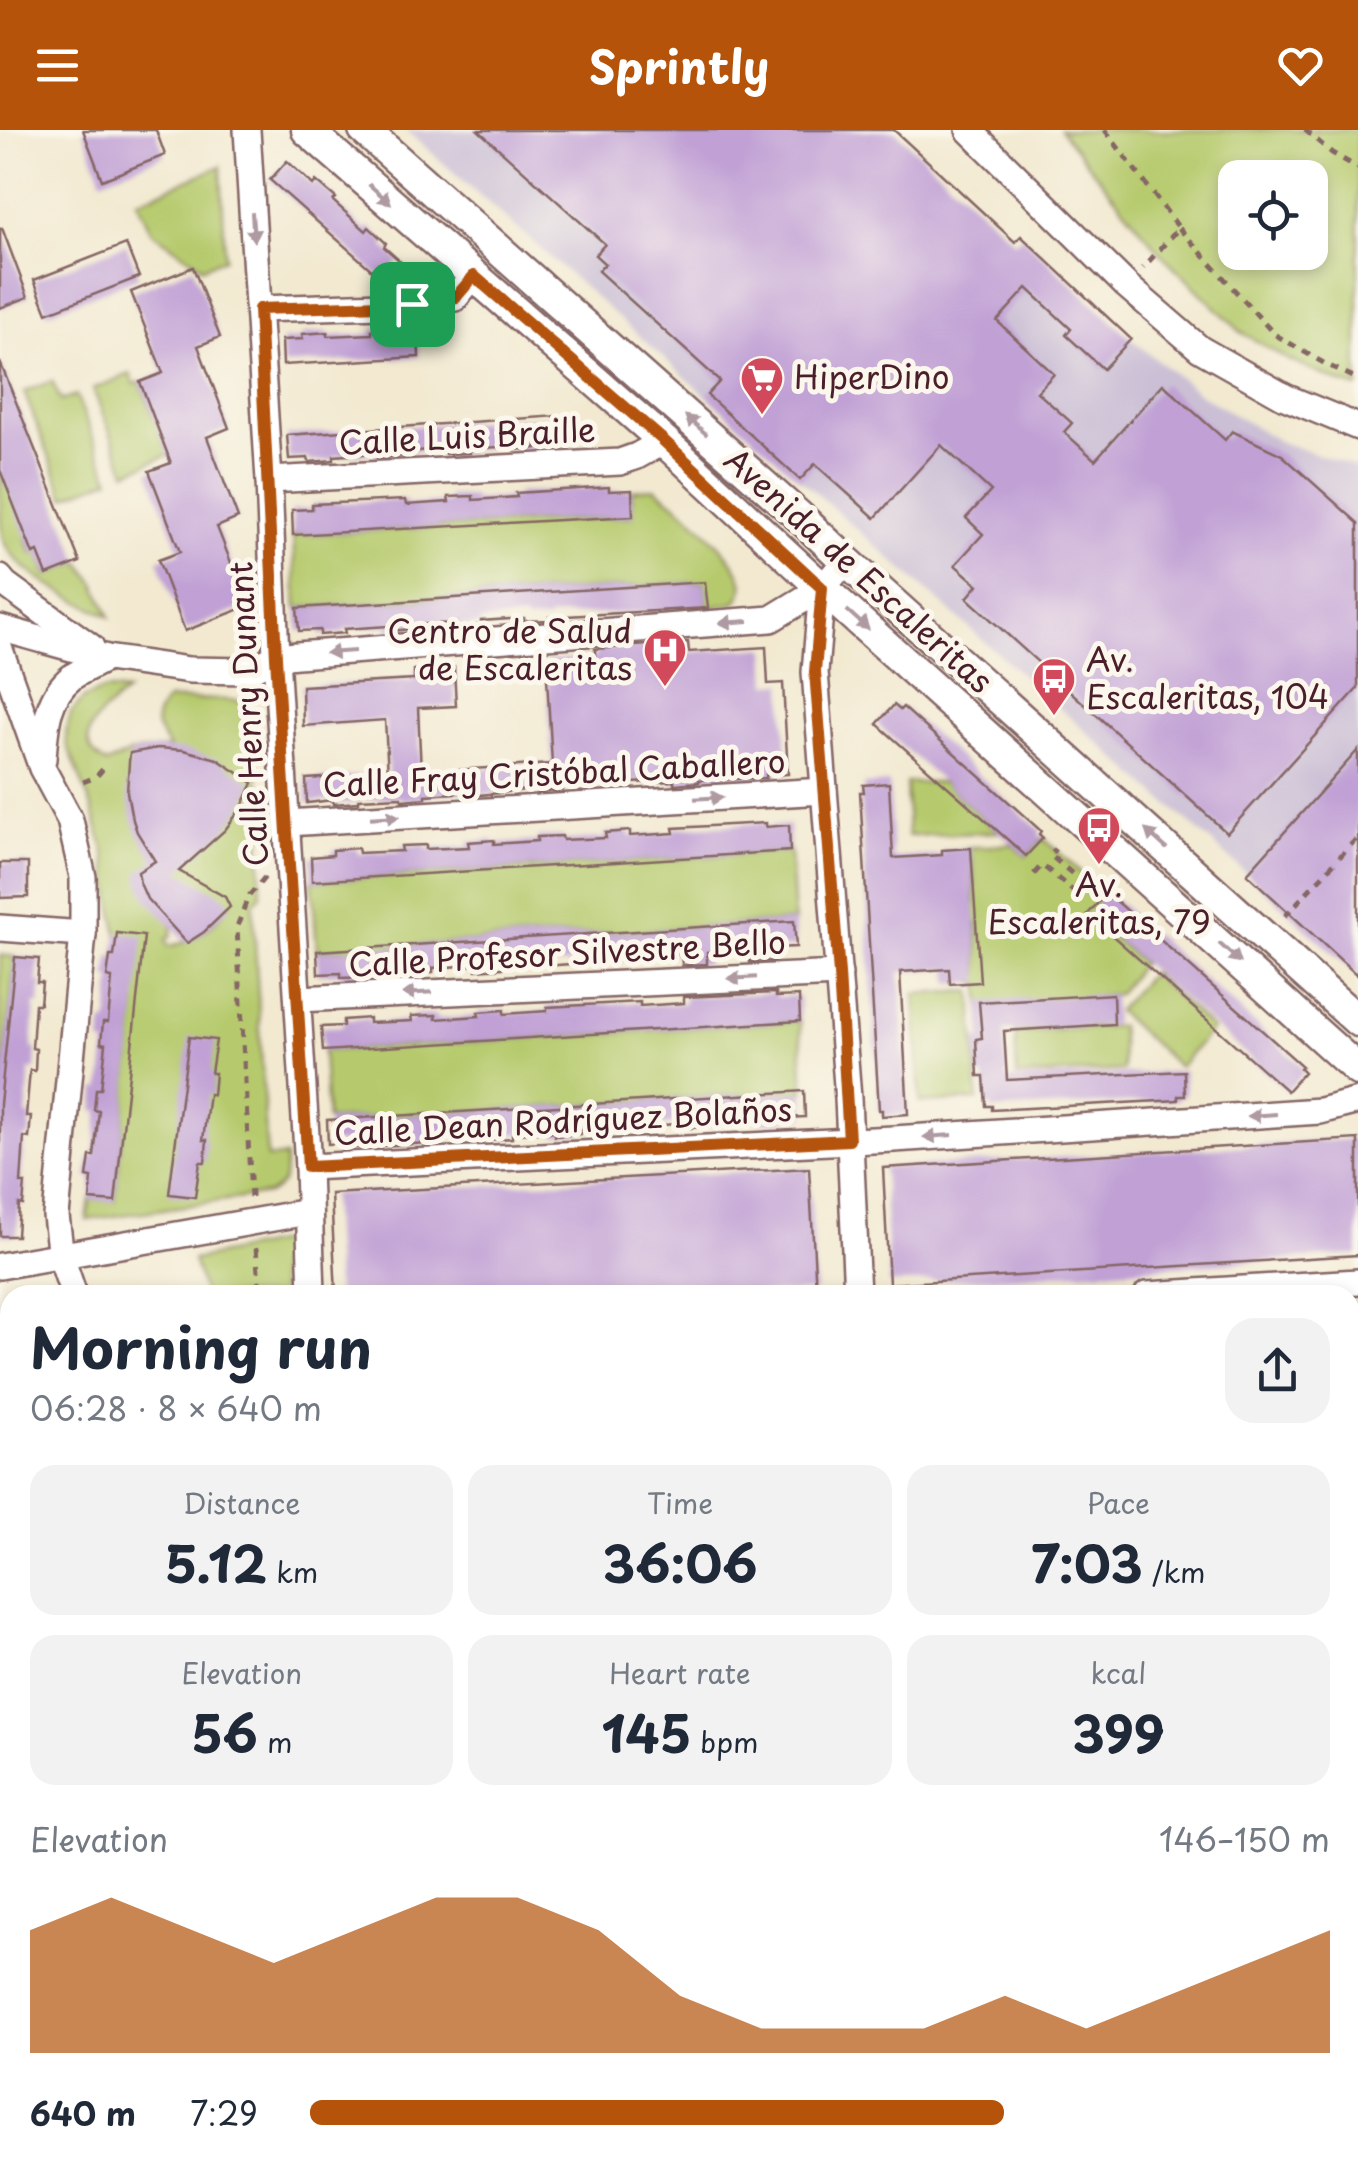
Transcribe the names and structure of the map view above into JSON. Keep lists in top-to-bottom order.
{
  "streets": {
    "street": [
      "Calle Luis Braille",
      "Avenida de Escaleritas",
      "Calle Henry Dunant",
      "Calle Fray Cristóbal Caballero",
      "Calle Profesor Silvestre Bello",
      "Calle Dean Rodríguez Bolaños"
    ]
  },
  "crossings": [
    ["Calle Luis Braille", "Avenida de Escaleritas"],
    ["Calle Luis Braille", "Calle Henry Dunant"],
    ["Calle Henry Dunant", "Calle Fray Cristóbal Caballero"],
    ["Calle Henry Dunant", "Calle Profesor Silvestre Bello"],
    ["Calle Henry Dunant", "Calle Dean Rodríguez Bolaños"]
  ],
  "one_way": ["Calle Profesor Silvestre Bello", "Calle Dean Rodríguez Bolaños"],
  "places": {
    "supermarket": ["HiperDino"],
    "hospital": ["Centro de Salud de Escaleritas"],
    "bus stop": ["Av. Escaleritas, 104", "Av. Escaleritas, 79"]
  },
  "page": {
    "header": "Sprintly",
    "heading": ["Morning run", "06:28 · 8 × 640 m"],
    "stats": [
      ["Distance", "5.12 km"],
      ["Time", "36:06"],
      ["Pace", "7:03 /km"],
      ["Elevation", "56 m"],
      ["Heart rate", "145 bpm"],
      ["kcal", "399"]
    ],
    "chart": ["Elevation", "146–150 m"],
    "list": [
      {
        "name": "640 m",
        "note": "7:29"
      }
    ]
  }
}
